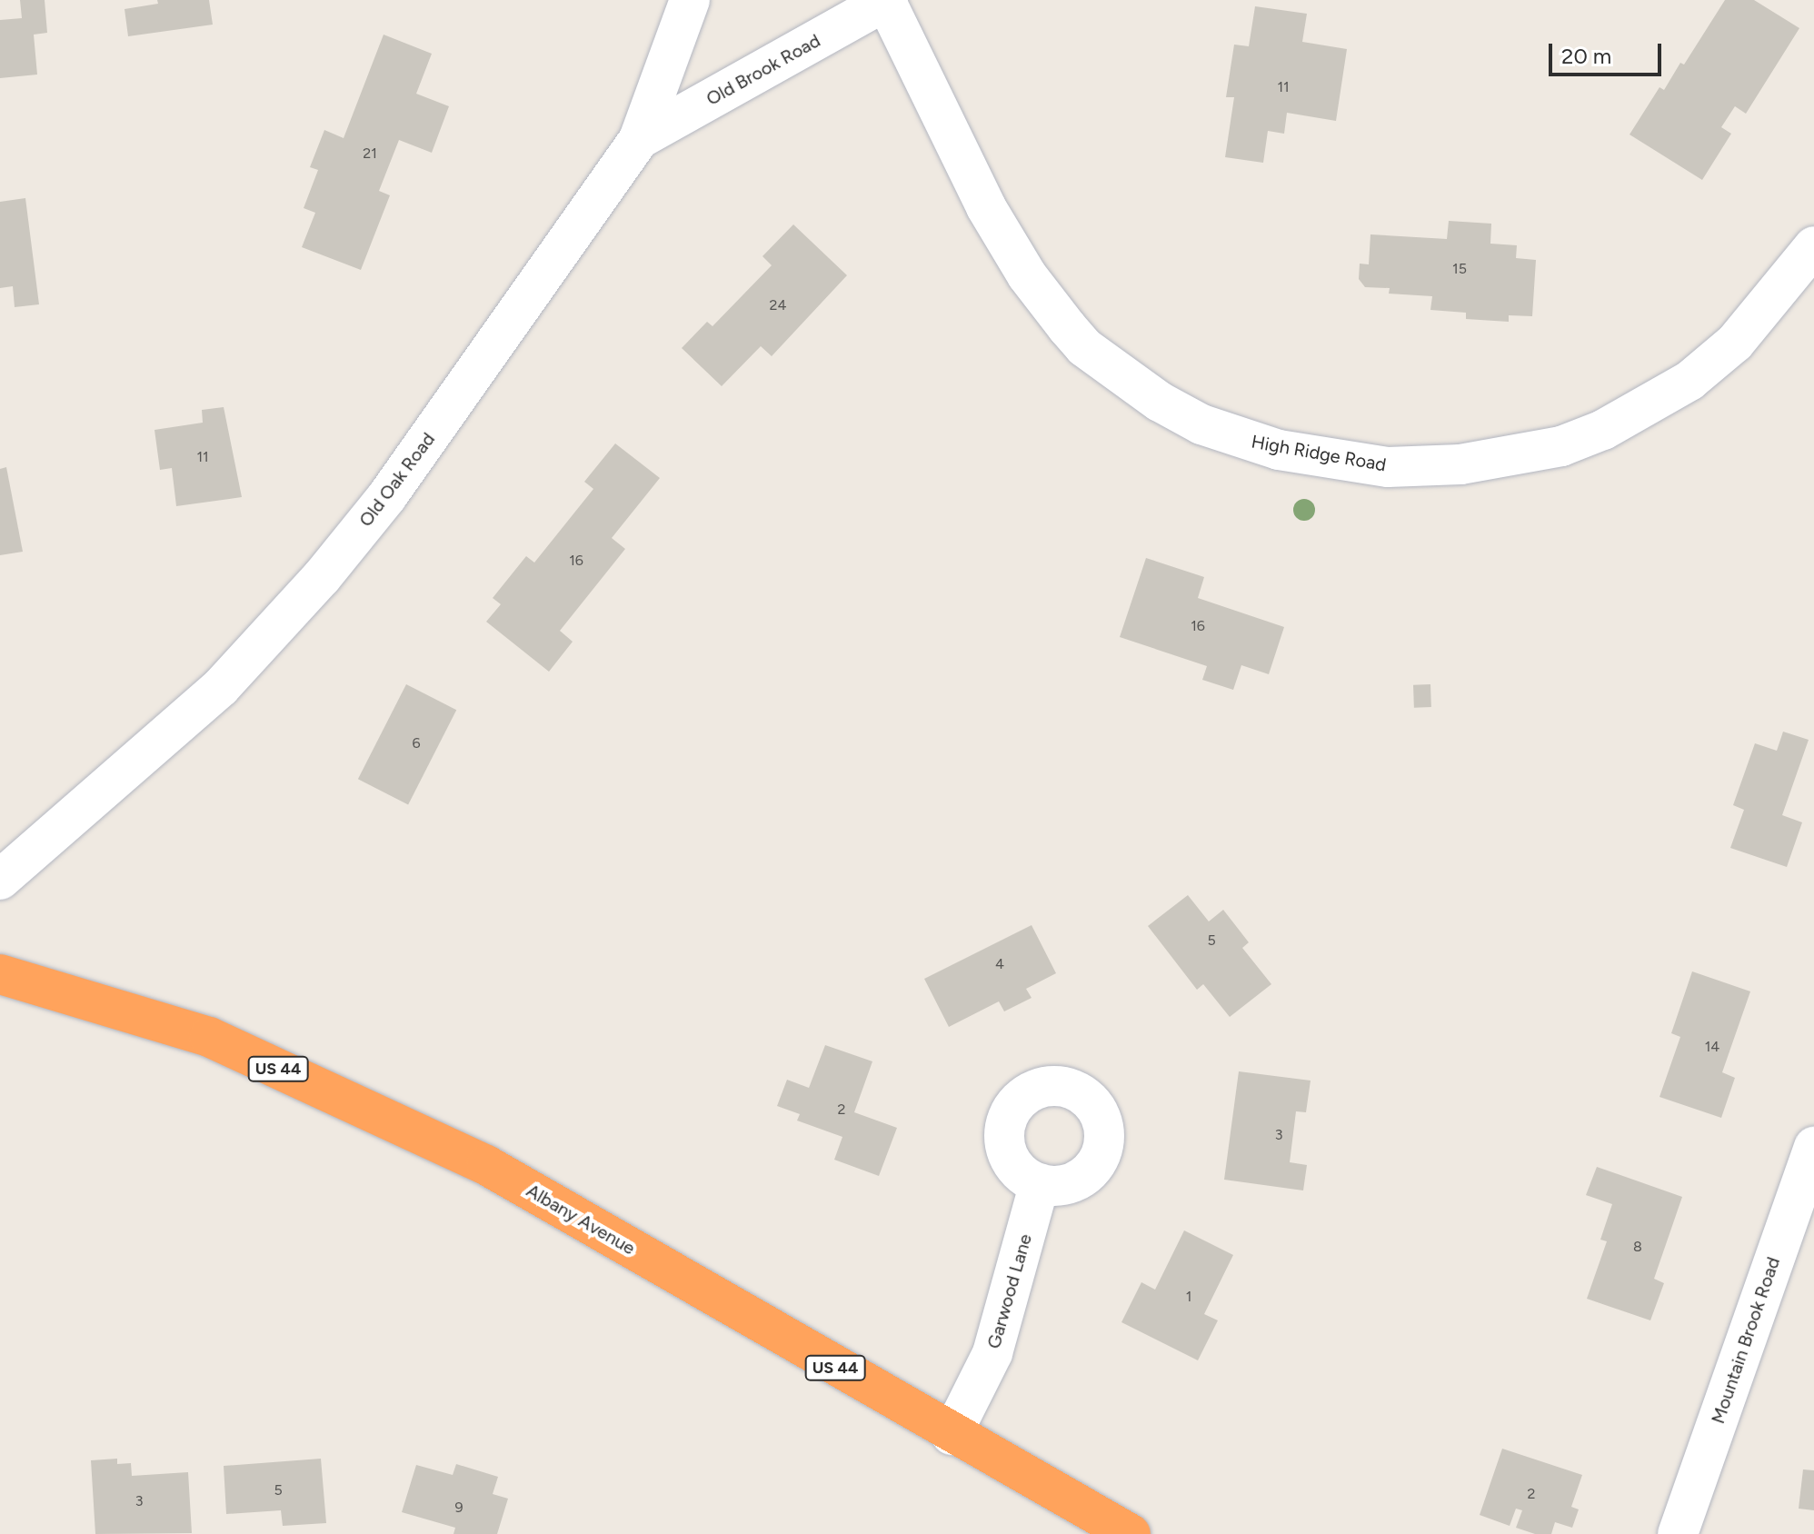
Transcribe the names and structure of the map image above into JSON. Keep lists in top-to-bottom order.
{
  "streets": {
    "highway": ["US 44", "Albany Avenue"],
    "street": [
      "Old Brook Road",
      "High Ridge Road",
      "Old Oak Road",
      "Garwood Lane",
      "Mountain Brook Road"
    ]
  },
  "crossings": [
    ["Old Brook Road", "High Ridge Road"],
    ["Old Brook Road", "Old Oak Road"],
    ["Albany Avenue", "Garwood Lane"]
  ],
  "house_numbers": [
    "11",
    "21",
    "15",
    "24",
    "11",
    "16",
    "16",
    "6",
    "5",
    "4",
    "14",
    "2",
    "3",
    "8",
    "1",
    "5",
    "2",
    "3",
    "9"
  ],
  "scale_bar": "20 m"
}
